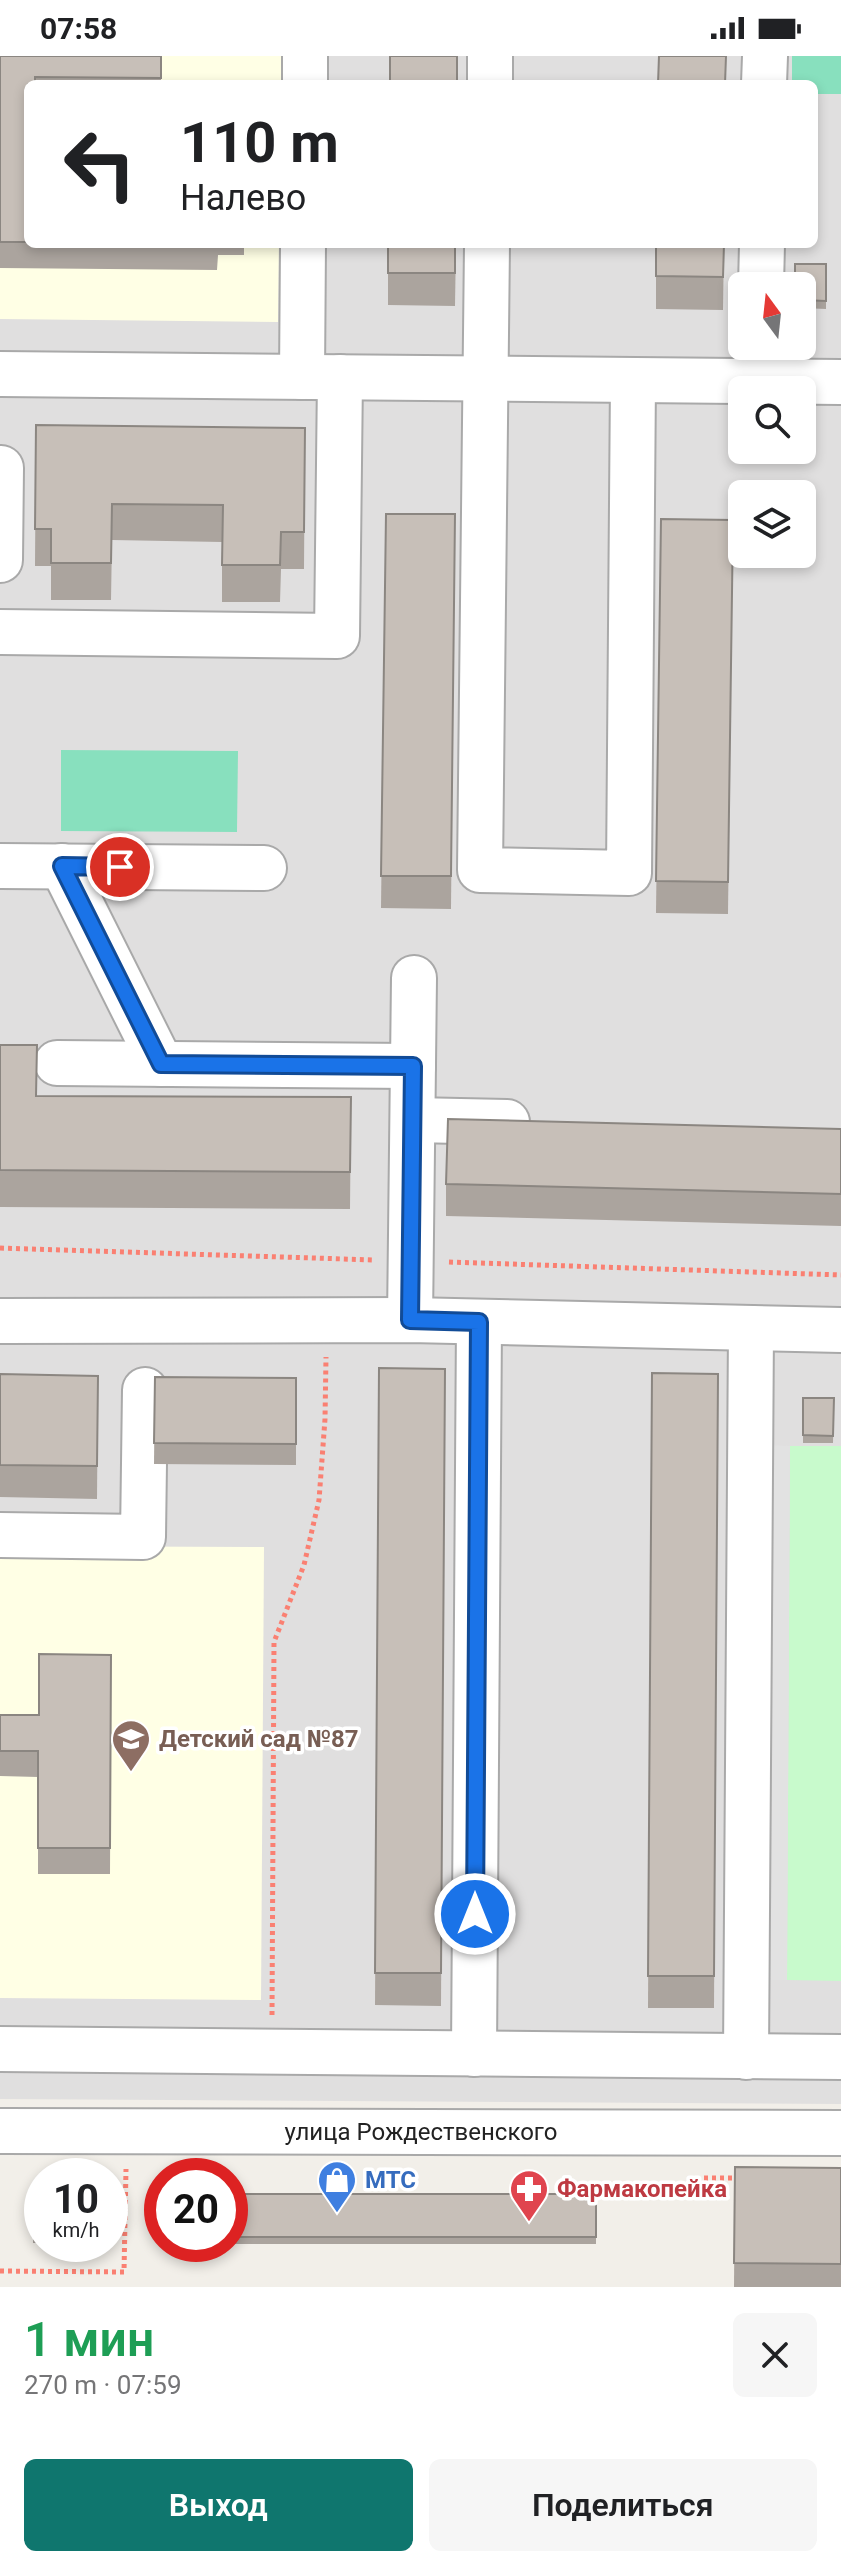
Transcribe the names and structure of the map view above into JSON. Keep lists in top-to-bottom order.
{
  "streets": {
    "street": ["улица Рождественского"]
  },
  "places": {
    "school or university": ["Детский сад №87"],
    "shop": ["МТС"],
    "pharmacy": ["Фармакопейка"]
  },
  "north": "top",
  "page": {
    "status": "07:58",
    "turn": ["110 m", "Налево"],
    "speed": "10 km/h",
    "limit": "20",
    "heading": ["1 мин", "270 m · 07:59"],
    "buttons": ["Выход", "Поделиться"]
  }
}
